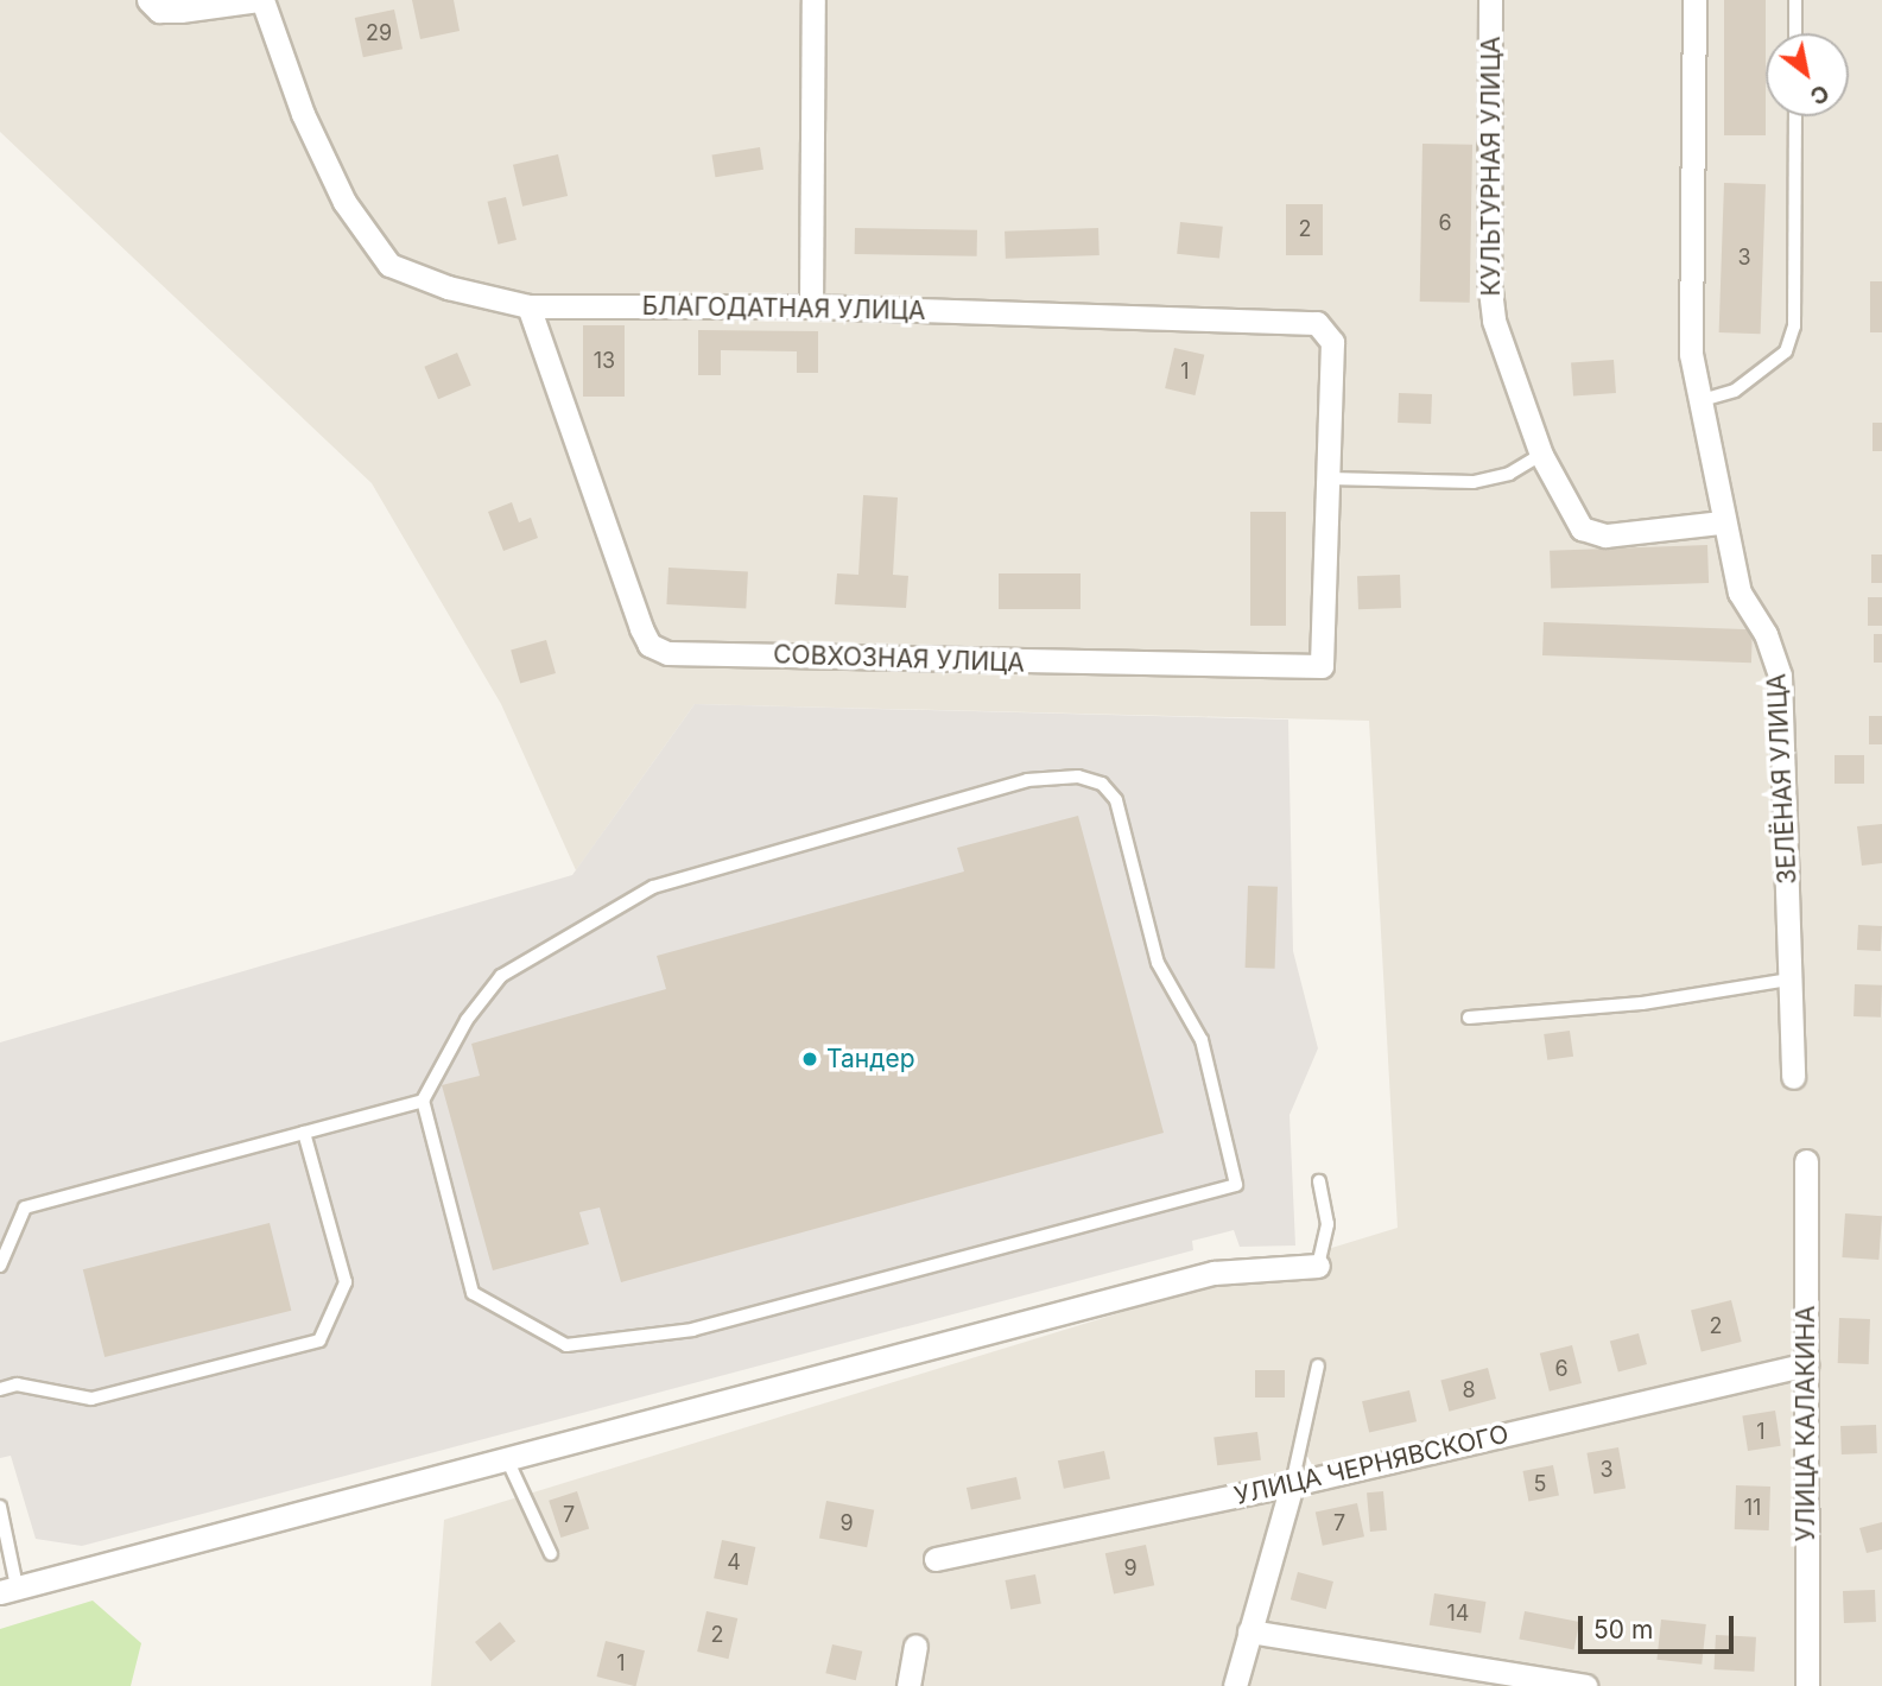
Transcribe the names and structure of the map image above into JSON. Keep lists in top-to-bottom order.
{
  "streets": {
    "street": [
      "КУЛЬТУРНАЯ УЛИЦА",
      "БЛАГОДАТНАЯ УЛИЦА",
      "СОВХОЗНАЯ УЛИЦА",
      "ЗЕЛЁНАЯ УЛИЦА",
      "УЛИЦА КАЛАКИНА",
      "УЛИЦА ЧЕРНЯВСКОГО"
    ]
  },
  "crossings": [
    ["КУЛЬТУРНАЯ УЛИЦА", "ЗЕЛЁНАЯ УЛИЦА"],
    ["БЛАГОДАТНАЯ УЛИЦА", "СОВХОЗНАЯ УЛИЦА"],
    ["УЛИЦА КАЛАКИНА", "УЛИЦА ЧЕРНЯВСКОГО"]
  ],
  "places": ["Тандер"],
  "house_numbers": [
    "29",
    "6",
    "2",
    "3",
    "13",
    "1",
    "2",
    "6",
    "8",
    "1",
    "3",
    "5",
    "11",
    "7",
    "9",
    "7",
    "4",
    "9",
    "14",
    "2",
    "1"
  ],
  "scale_bar": "50 m",
  "north": "bottom right"
}
